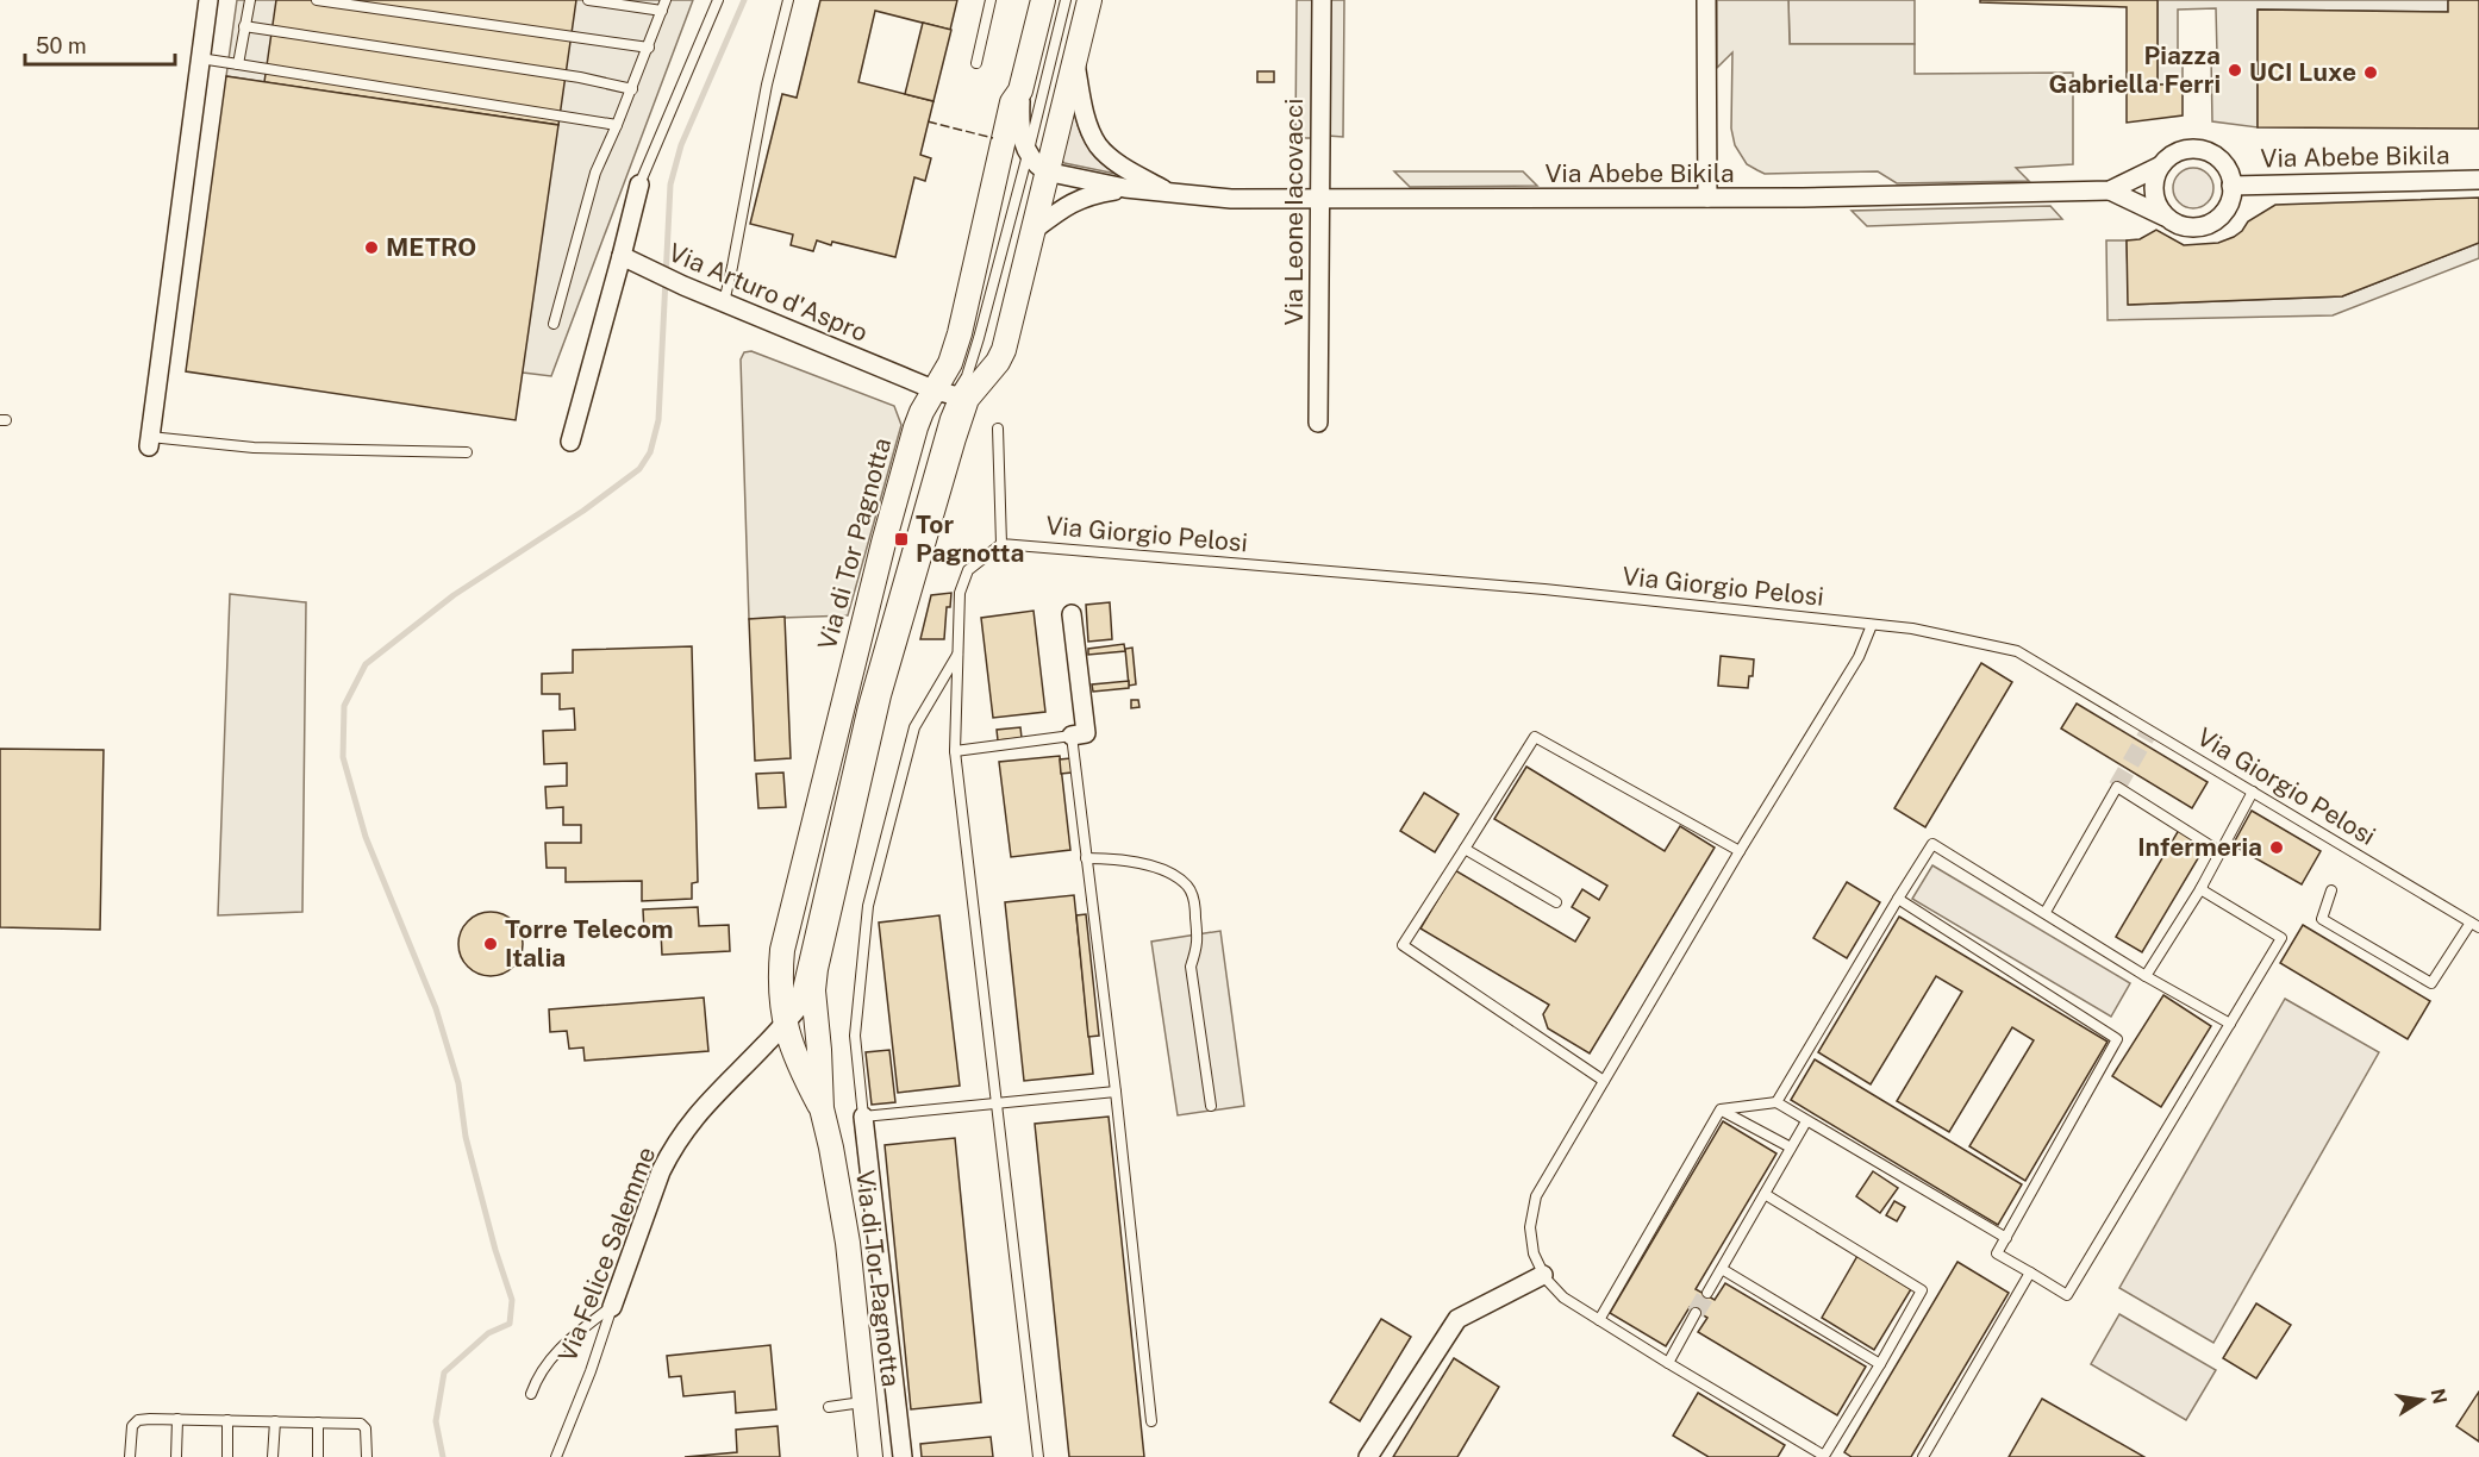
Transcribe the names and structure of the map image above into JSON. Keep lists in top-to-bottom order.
{
  "streets": {
    "street": [
      "Via Abebe Bikila",
      "Via Leone Iacovacci",
      "Via Arturo d'Aspro",
      "Via di Tor Pagnotta",
      "Via Felice Salemme"
    ],
    "lane": ["Via Giorgio Pelosi"]
  },
  "crossings": [
    ["Via Abebe Bikila", "Via Leone Iacovacci"],
    ["Via Abebe Bikila", "Via di Tor Pagnotta"],
    ["Via Arturo d'Aspro", "Via di Tor Pagnotta"],
    ["Via di Tor Pagnotta", "Via Felice Salemme"]
  ],
  "places": {
    "other": [
      "Piazza Gabriella Ferri",
      "UCI Luxe",
      "METRO",
      "Infermeria",
      "Torre Telecom Italia"
    ],
    "transit": ["Tor Pagnotta"]
  },
  "scale_bar": "50 m",
  "north": "right"
}
